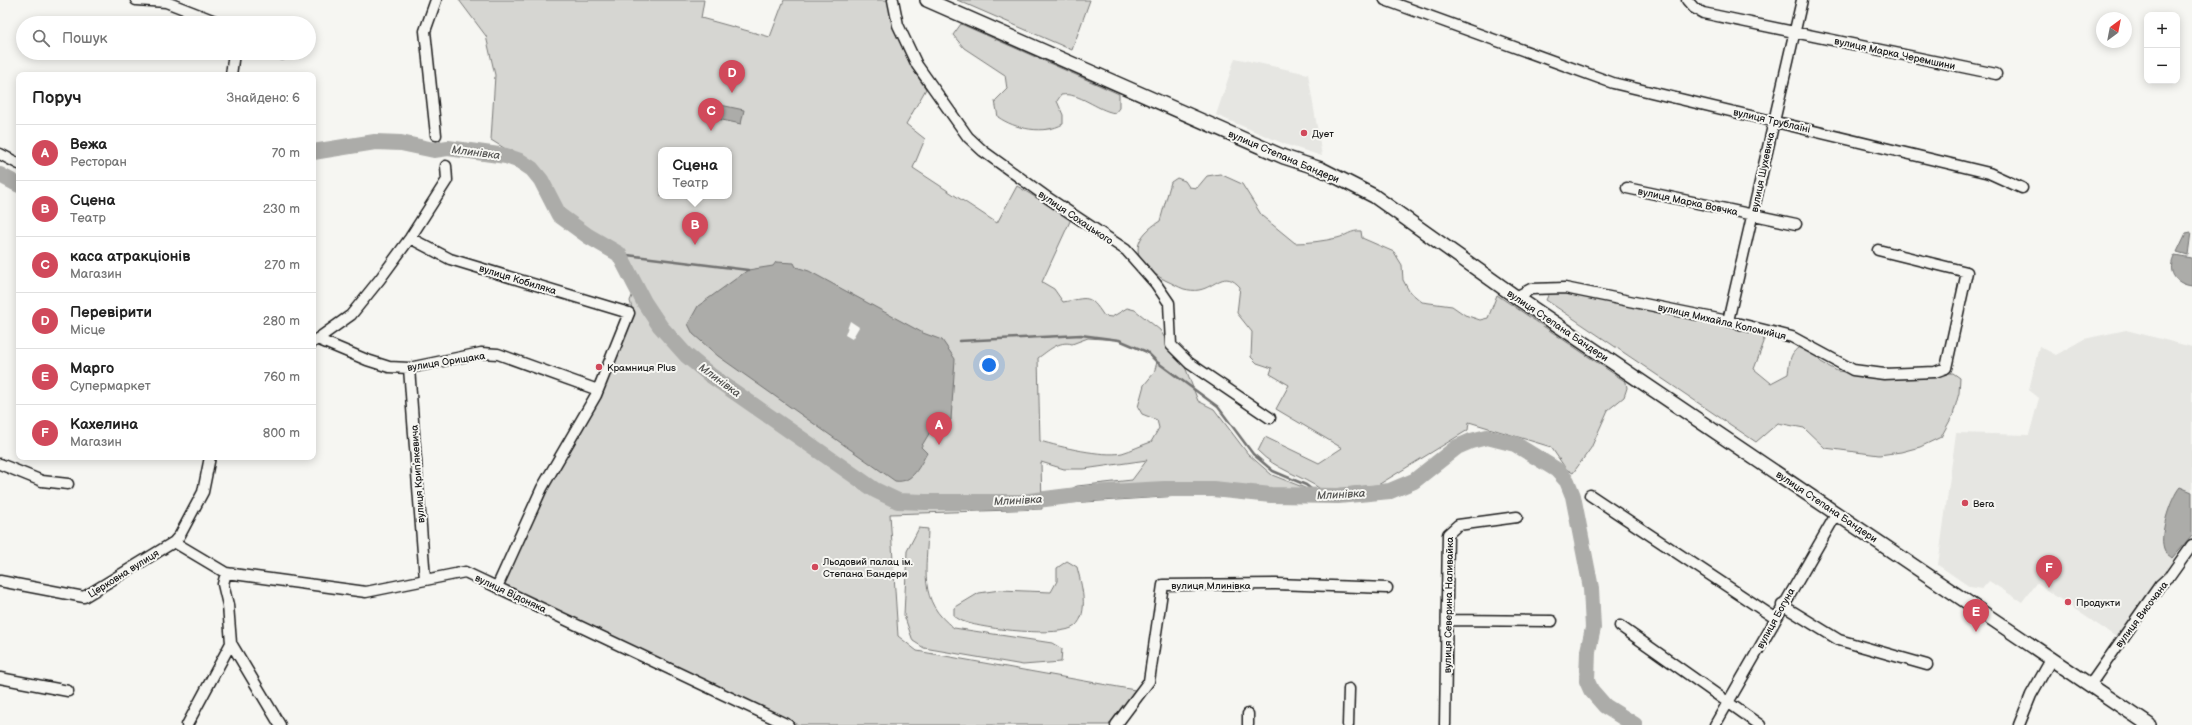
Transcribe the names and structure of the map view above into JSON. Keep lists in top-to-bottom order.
{
  "streets": {
    "main road": ["вулиця Степана Бандери"],
    "street": [
      "вулиця Марка Черемшини",
      "вулиця Трублаїні",
      "вулиця Шухевича",
      "вулиця Марка Вовчка",
      "вулиця Сохацького",
      "вулиця Кобиляка",
      "вулиця Михайла Коломийця",
      "вулиця Орищака",
      "вулиця Крипʼякевича",
      "Церковна вулиця",
      "вулиця Млинівка",
      "вулиця Відоняка",
      "вулиця Северина Наливайка",
      "вулиця Височана",
      "вулиця Богуна"
    ]
  },
  "crossings": [
    ["вулиця Марка Черемшини", "вулиця Шухевича"],
    ["вулиця Трублаїні", "вулиця Шухевича"],
    ["вулиця Степана Бандери", "вулиця Михайла Коломийця"],
    ["вулиця Степана Бандери", "вулиця Височана"],
    ["вулиця Степана Бандери", "вулиця Богуна"],
    ["вулиця Шухевича", "вулиця Марка Вовчка"],
    ["вулиця Шухевича", "вулиця Михайла Коломийця"],
    ["вулиця Кобиляка", "вулиця Орищака"],
    ["вулиця Орищака", "вулиця Крипʼякевича"],
    ["вулиця Крипʼякевича", "вулиця Відоняка"],
    ["Церковна вулиця", "вулиця Відоняка"]
  ],
  "water": ["Млинівка"],
  "places": [
    "Дует",
    "Крамниця Plus",
    "Вега",
    "Льодовий палац ім. Степана Бандери",
    "Продукти"
  ],
  "north": "top right",
  "page": {
    "map_buttons": ["+", "−"],
    "search": "Пошук",
    "pins": [
      "D",
      "C",
      "B",
      "A",
      "F",
      "E"
    ],
    "heading": ["Поруч", "Знайдено: 6"],
    "list": [
      {
        "mark": "A",
        "name": "Вежа",
        "note": "Ресторан",
        "value": "70 m"
      },
      {
        "mark": "B",
        "name": "Сцена",
        "note": "Театр",
        "value": "230 m"
      },
      {
        "mark": "C",
        "name": "каса атракціонів",
        "note": "Магазин",
        "value": "270 m"
      },
      {
        "mark": "D",
        "name": "Перевірити",
        "note": "Місце",
        "value": "280 m"
      },
      {
        "mark": "E",
        "name": "Марго",
        "note": "Супермаркет",
        "value": "760 m"
      },
      {
        "mark": "F",
        "name": "Кахелина",
        "note": "Магазин",
        "value": "800 m"
      }
    ],
    "popup": ["Сцена", "Театр"]
  }
}
